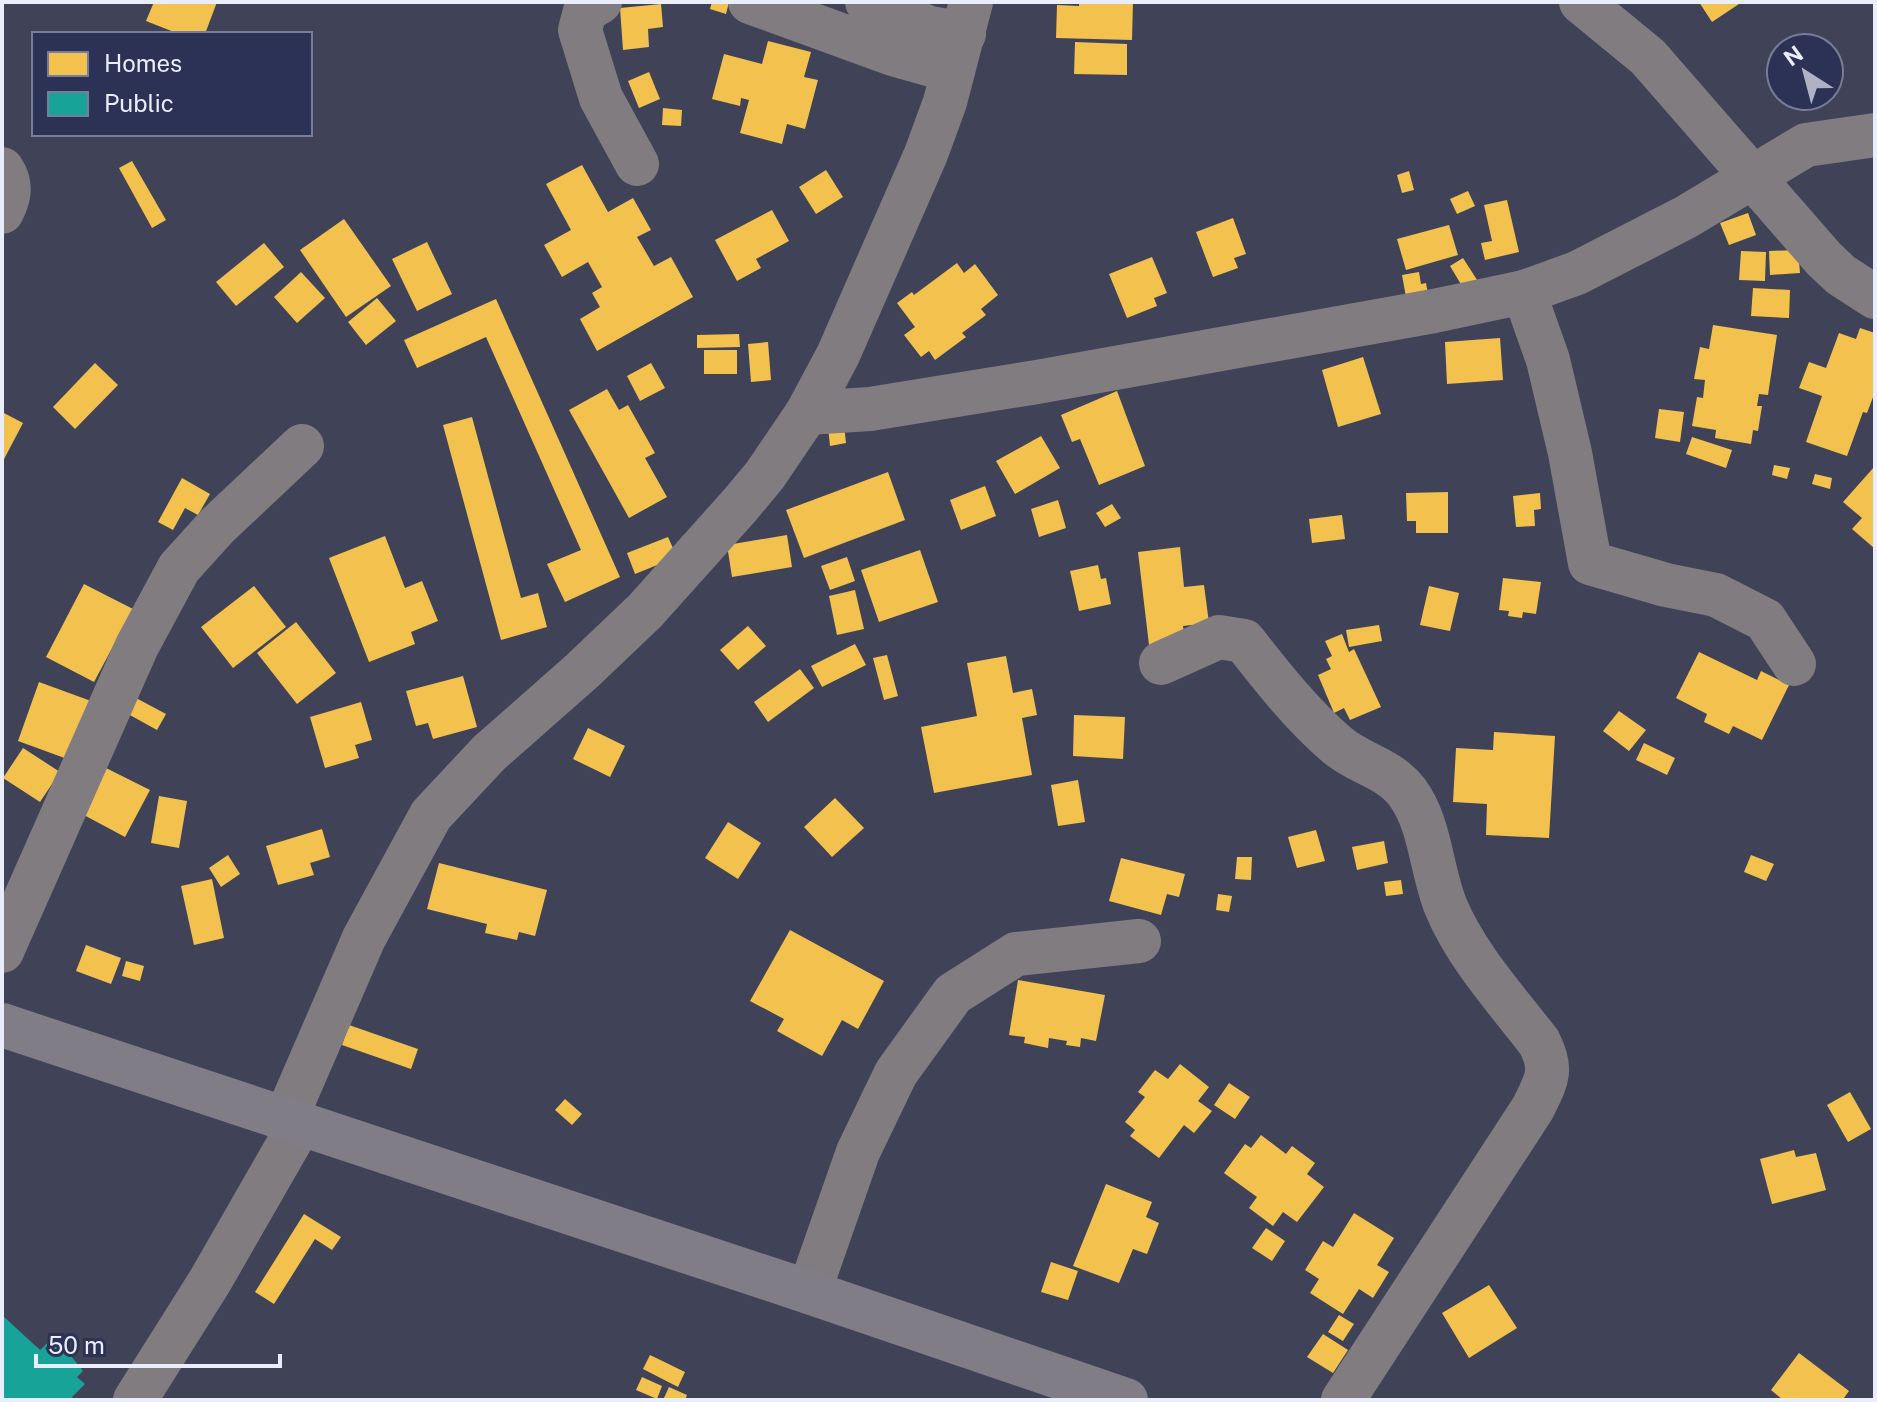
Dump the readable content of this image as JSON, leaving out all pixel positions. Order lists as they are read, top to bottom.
{
  "legend": ["Homes", "Public"],
  "scale_bar": "50 m",
  "north": "top left"
}
